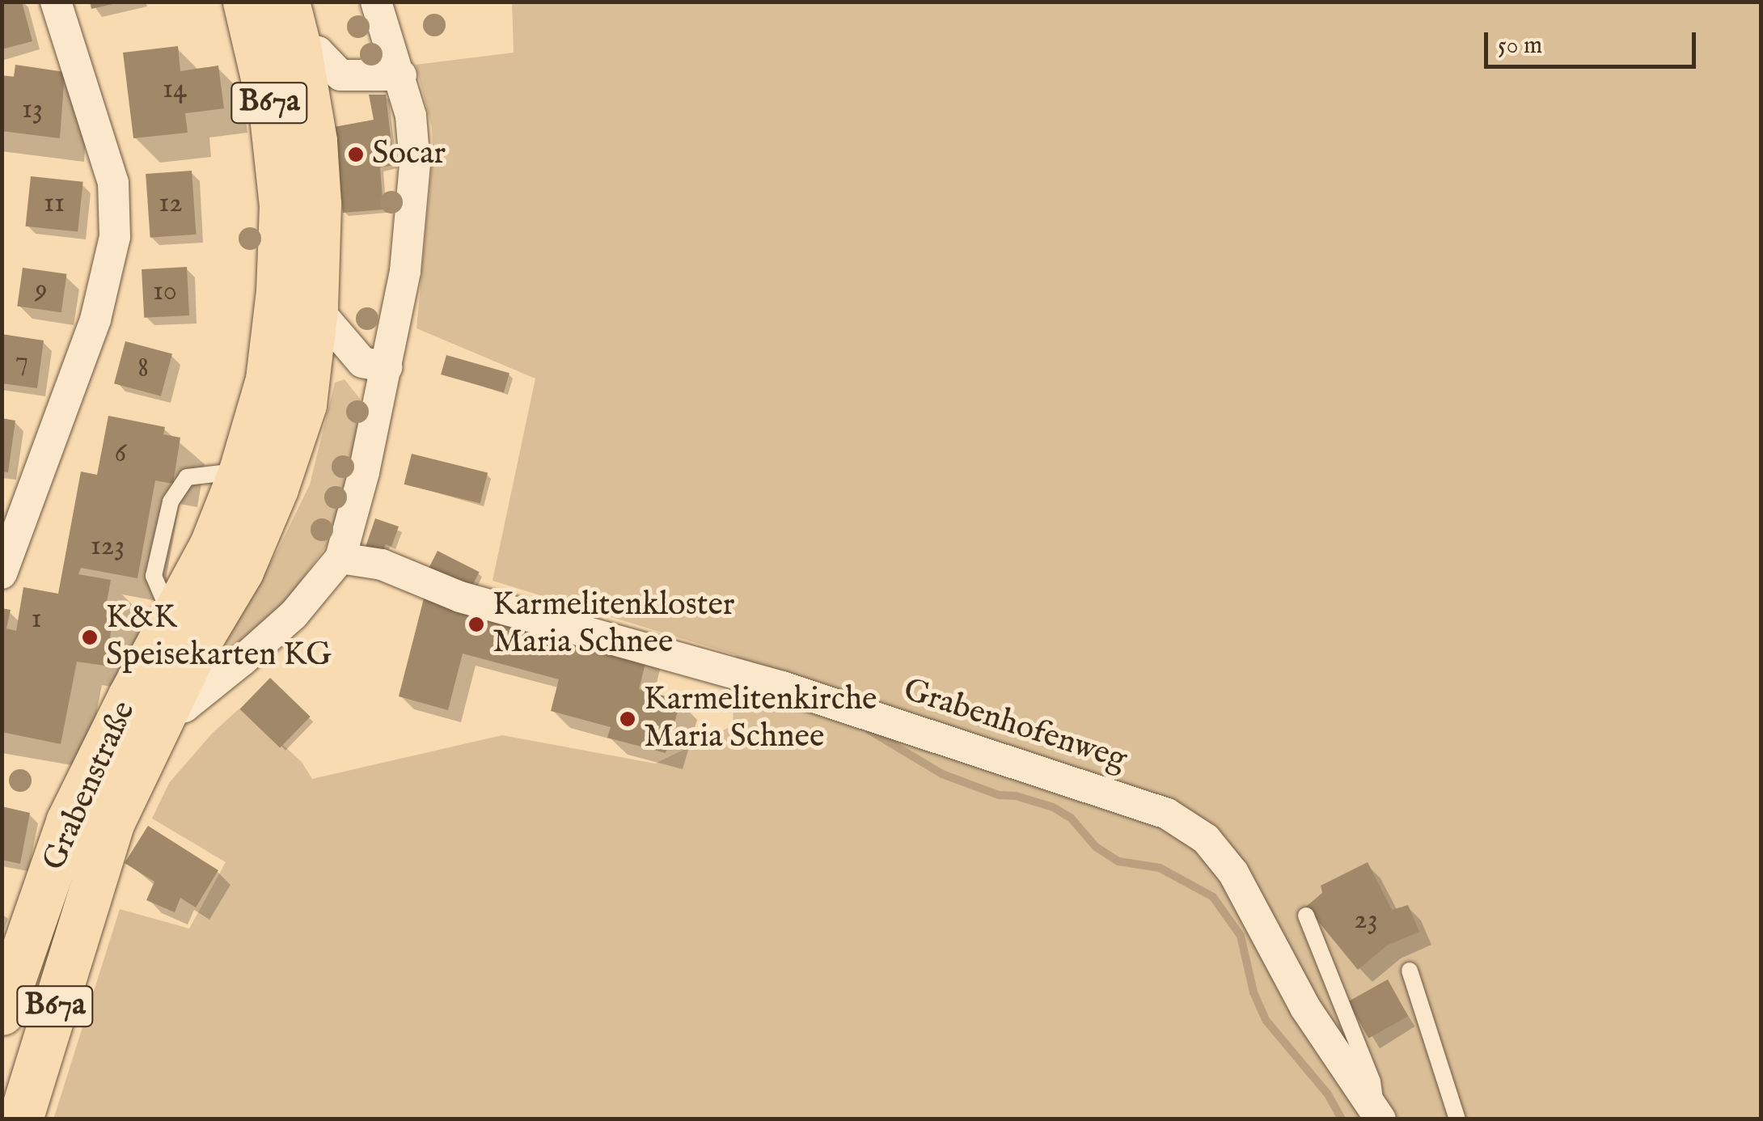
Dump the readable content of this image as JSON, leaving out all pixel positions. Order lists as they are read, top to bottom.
{
  "streets": {
    "main road": ["B67a", "Grabenstraße"],
    "street": ["Grabenhofenweg"]
  },
  "crossings": [
    ["Grabenhofenweg", "Grabenstraße"]
  ],
  "places": [
    "Socar",
    "Karmelitenkloster Maria Schnee",
    "K&K Speisekarten KG",
    "Karmelitenkirche Maria Schnee"
  ],
  "house_numbers": [
    "14",
    "13",
    "11",
    "12",
    "9",
    "10",
    "7",
    "8",
    "6",
    "123",
    "1",
    "23"
  ],
  "scale_bar": "50 m"
}
